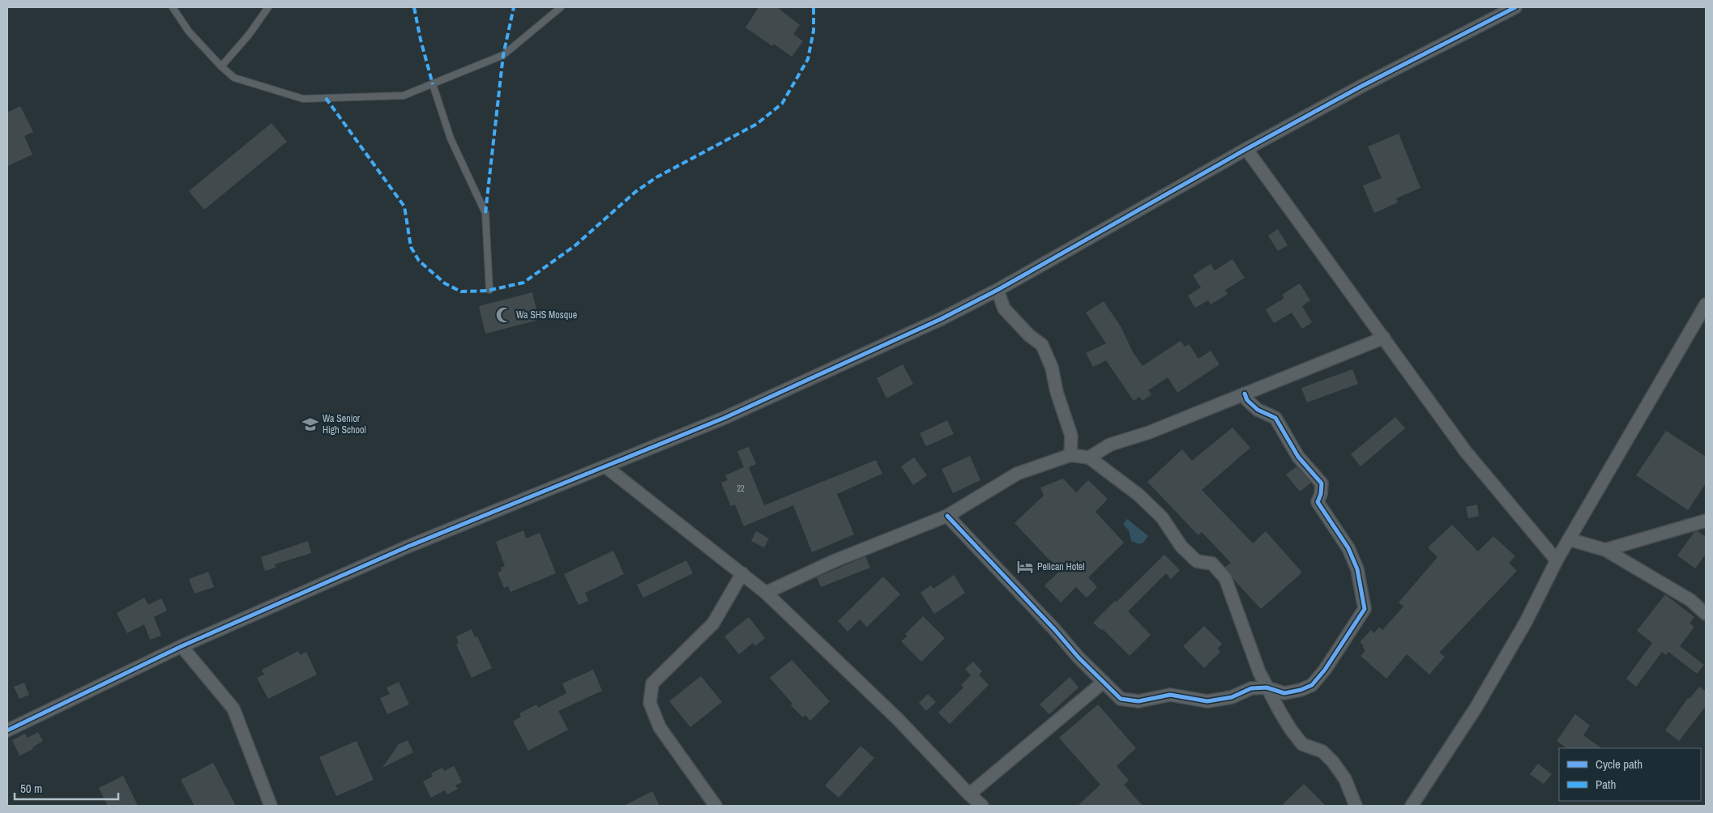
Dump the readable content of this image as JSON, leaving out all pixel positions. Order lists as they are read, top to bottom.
{
  "places": {
    "mosque": ["Wa SHS Mosque"],
    "school or university": ["Wa Senior High School"],
    "hotel": ["Pelican Hotel"]
  },
  "house_numbers": ["22"],
  "legend": ["Cycle path", "Path"],
  "scale_bar": "50 m"
}
